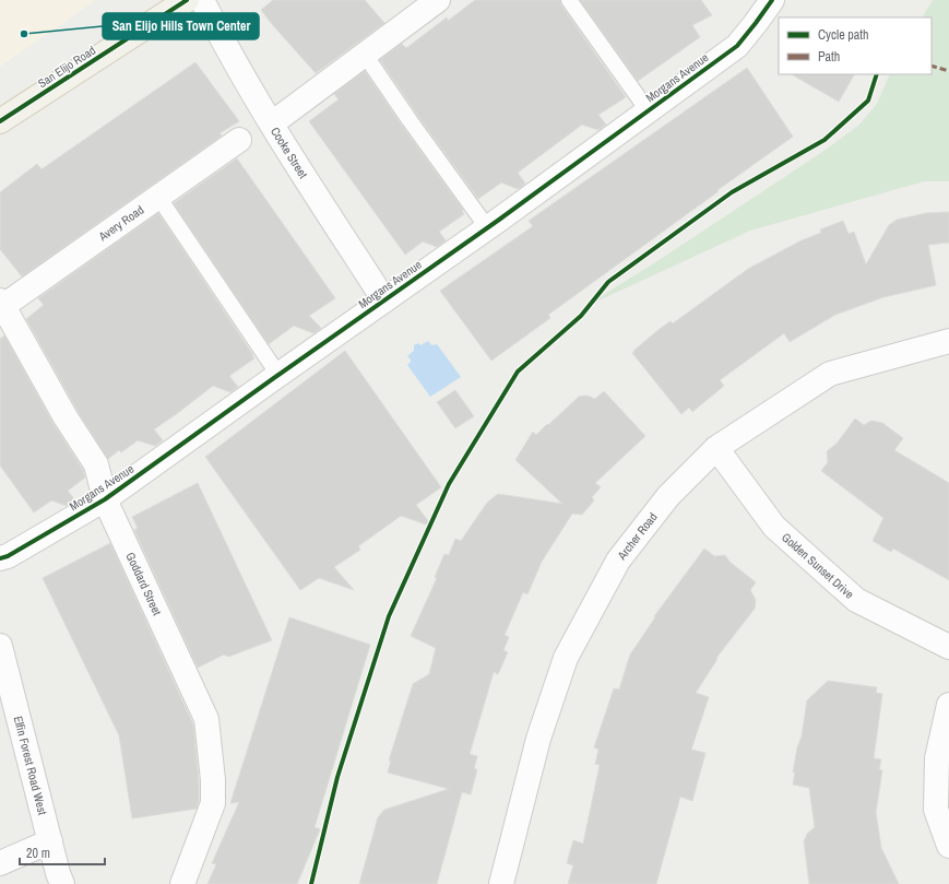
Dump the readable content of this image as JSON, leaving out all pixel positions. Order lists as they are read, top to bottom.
{
  "streets": {
    "main road": ["San Elijo Road"],
    "street": [
      "Morgans Avenue",
      "Cooke Street",
      "Avery Road",
      "Archer Road",
      "Golden Sunset Drive",
      "Goddard Street",
      "Elfin Forest Road West"
    ]
  },
  "crossings": [
    ["Morgans Avenue", "Cooke Street"],
    ["Morgans Avenue", "Goddard Street"],
    ["Avery Road", "Goddard Street"],
    ["Archer Road", "Golden Sunset Drive"]
  ],
  "places": ["San Elijo Hills Town Center"],
  "legend": ["Cycle path", "Path"],
  "scale_bar": "20 m"
}
